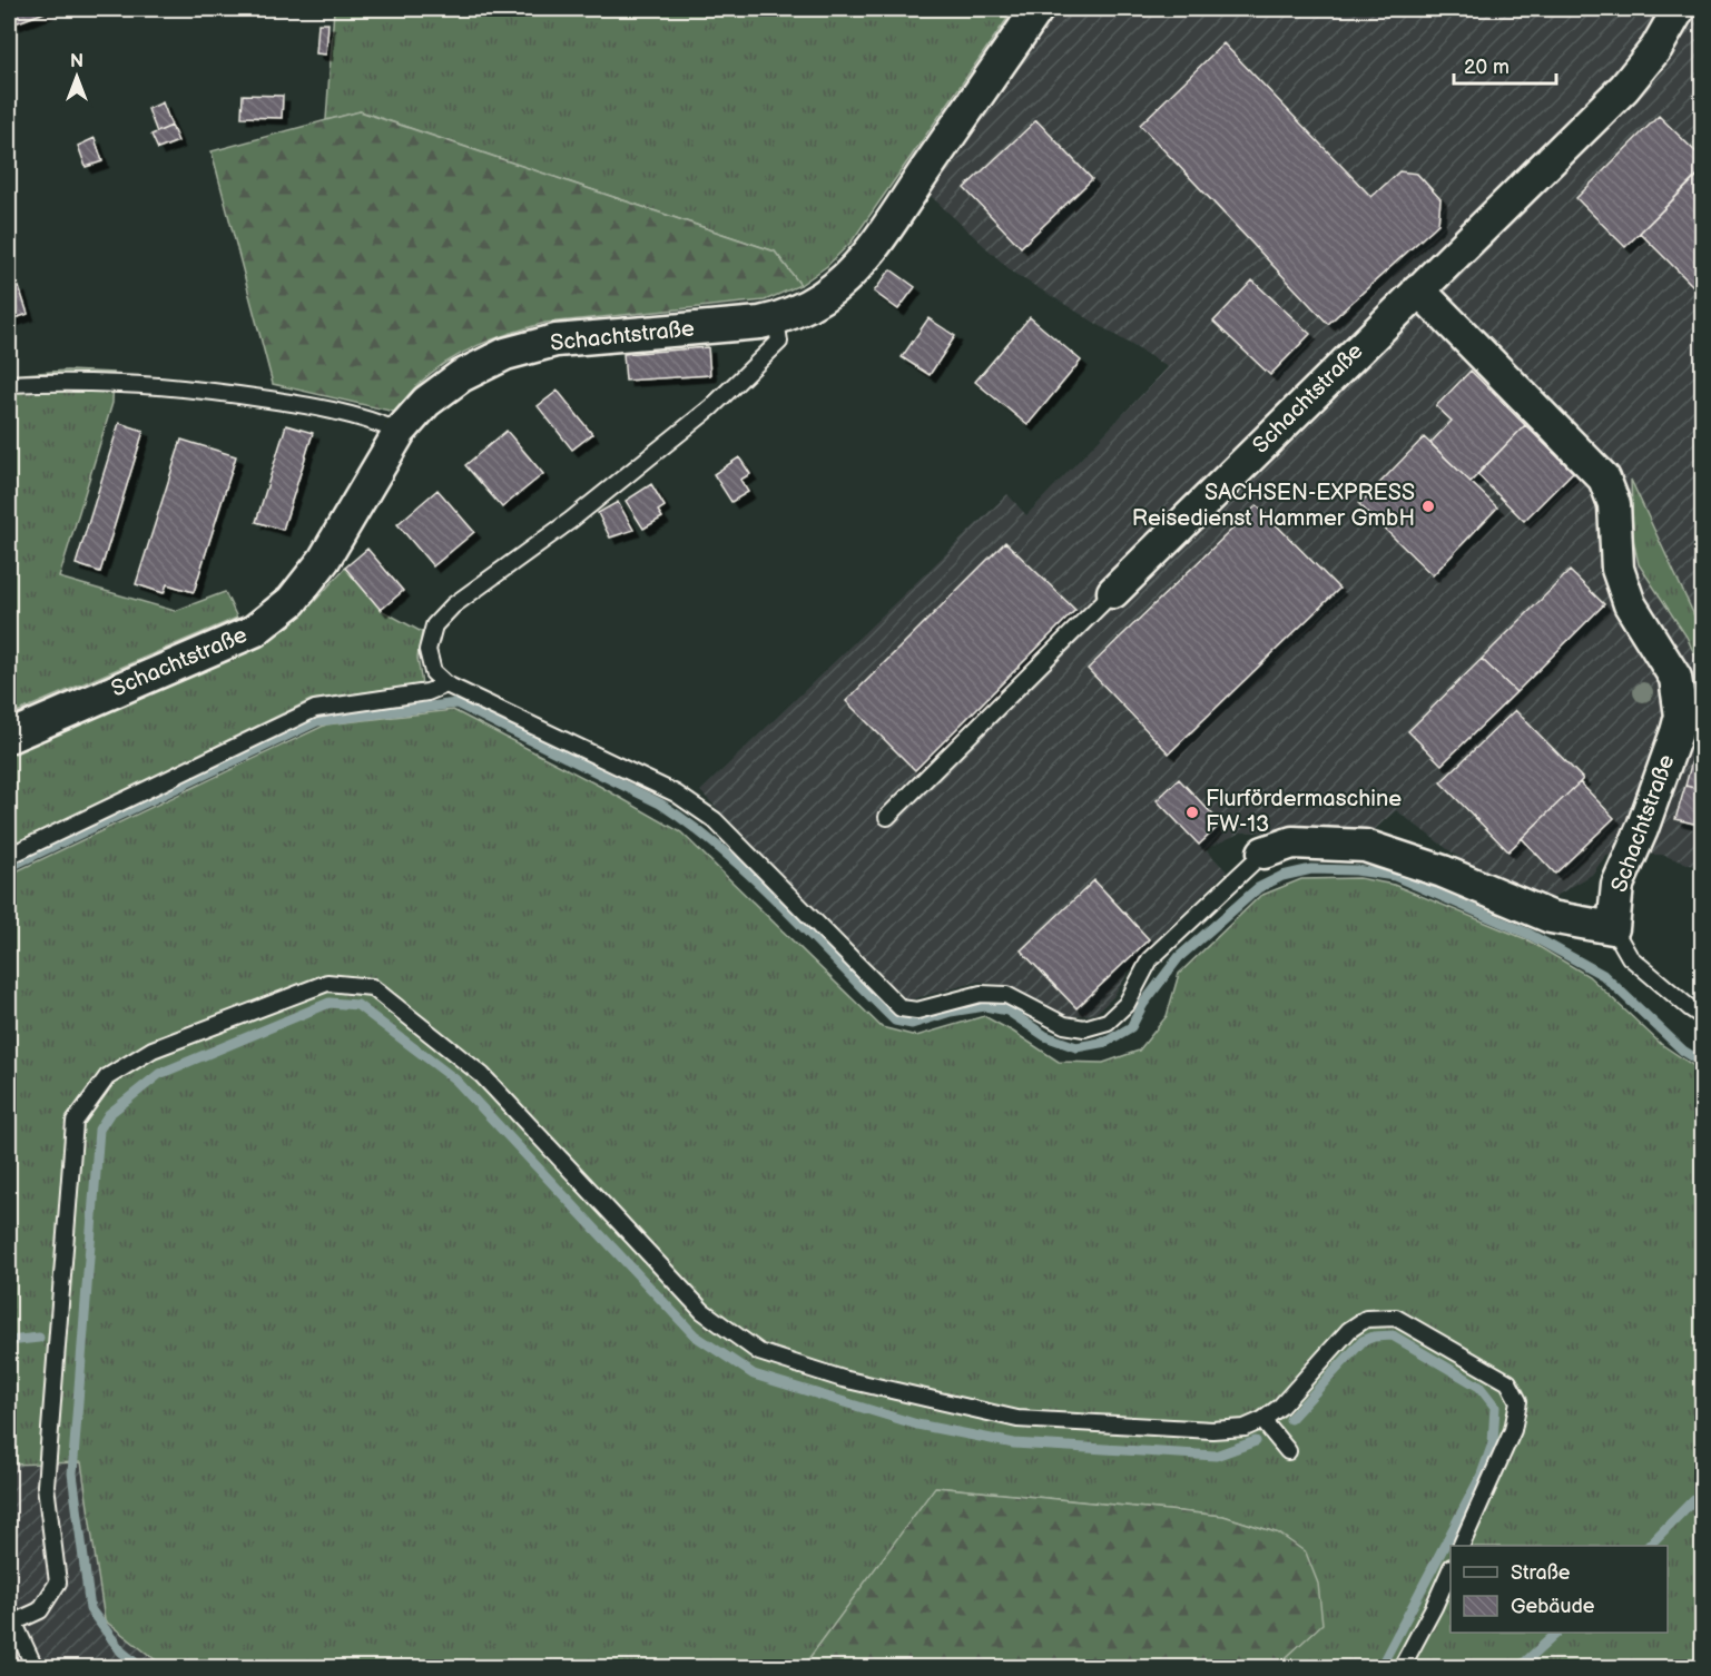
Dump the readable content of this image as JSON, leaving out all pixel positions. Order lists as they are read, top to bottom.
{
  "streets": {
    "street": ["Schachtstraße"]
  },
  "places": ["SACHSEN-EXPRESS Reisedienst Hammer GmbH", "Flurfördermaschine FW-13"],
  "legend": ["Straße", "Gebäude"],
  "scale_bar": "20 m",
  "north": "top"
}
